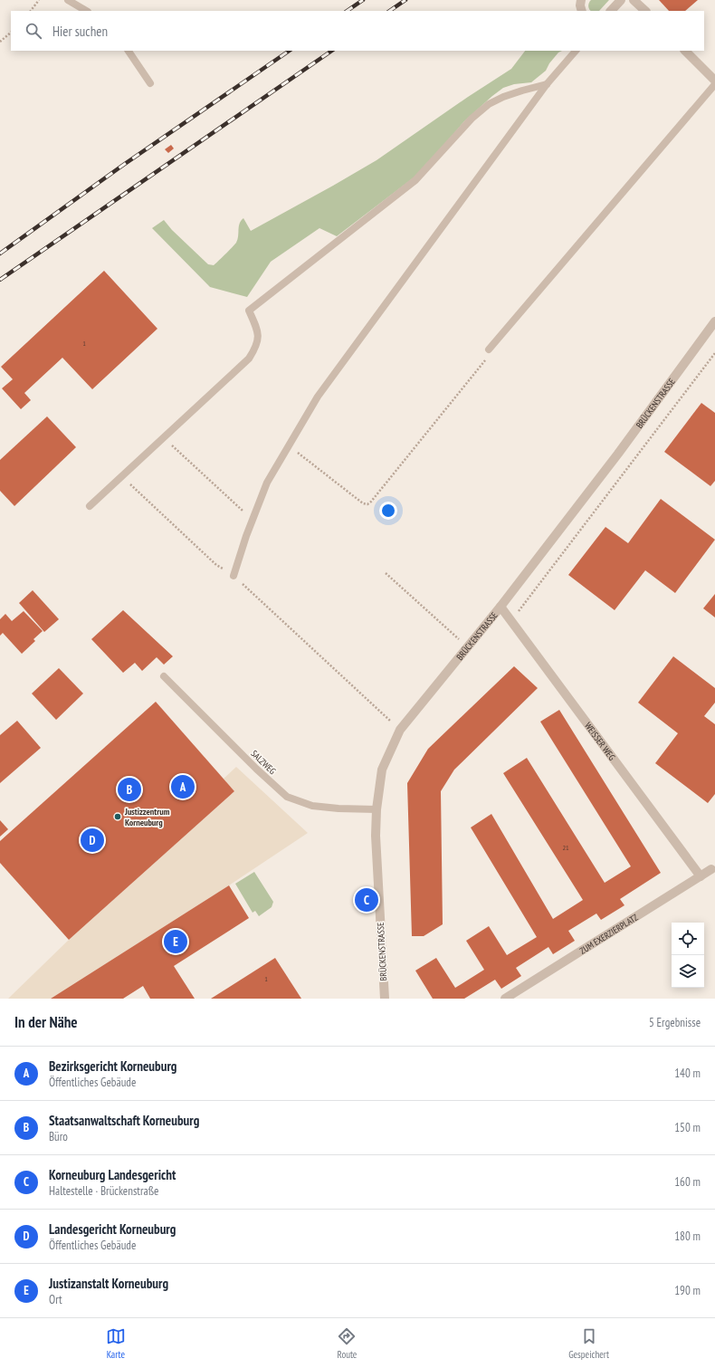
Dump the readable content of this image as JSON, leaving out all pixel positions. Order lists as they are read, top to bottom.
{
  "streets": {
    "street": ["BRÜCKENSTRASSE", "WEISSER WEG", "ZUM EXERZIERPLATZ"],
    "lane": ["SALZWEG"]
  },
  "crossings": [
    ["BRÜCKENSTRASSE", "WEISSER WEG"],
    ["BRÜCKENSTRASSE", "SALZWEG"],
    ["WEISSER WEG", "ZUM EXERZIERPLATZ"]
  ],
  "places": ["Justizzentrum Korneuburg"],
  "house_numbers": ["1", "21", "1"],
  "page": {
    "search": "Hier suchen",
    "pins": [
      "A",
      "B",
      "D",
      "C",
      "E"
    ],
    "heading": ["In der Nähe", "5 Ergebnisse"],
    "list": [
      {
        "mark": "A",
        "name": "Bezirksgericht Korneuburg",
        "note": "Öffentliches Gebäude",
        "value": "140 m"
      },
      {
        "mark": "B",
        "name": "Staatsanwaltschaft Korneuburg",
        "note": "Büro",
        "value": "150 m"
      },
      {
        "mark": "C",
        "name": "Korneuburg Landesgericht",
        "note": "Haltestelle · Brückenstraße",
        "value": "160 m"
      },
      {
        "mark": "D",
        "name": "Landesgericht Korneuburg",
        "note": "Öffentliches Gebäude",
        "value": "180 m"
      },
      {
        "mark": "E",
        "name": "Justizanstalt Korneuburg",
        "note": "Ort",
        "value": "190 m"
      }
    ],
    "nav": ["Karte", "Route", "Gespeichert"]
  }
}
